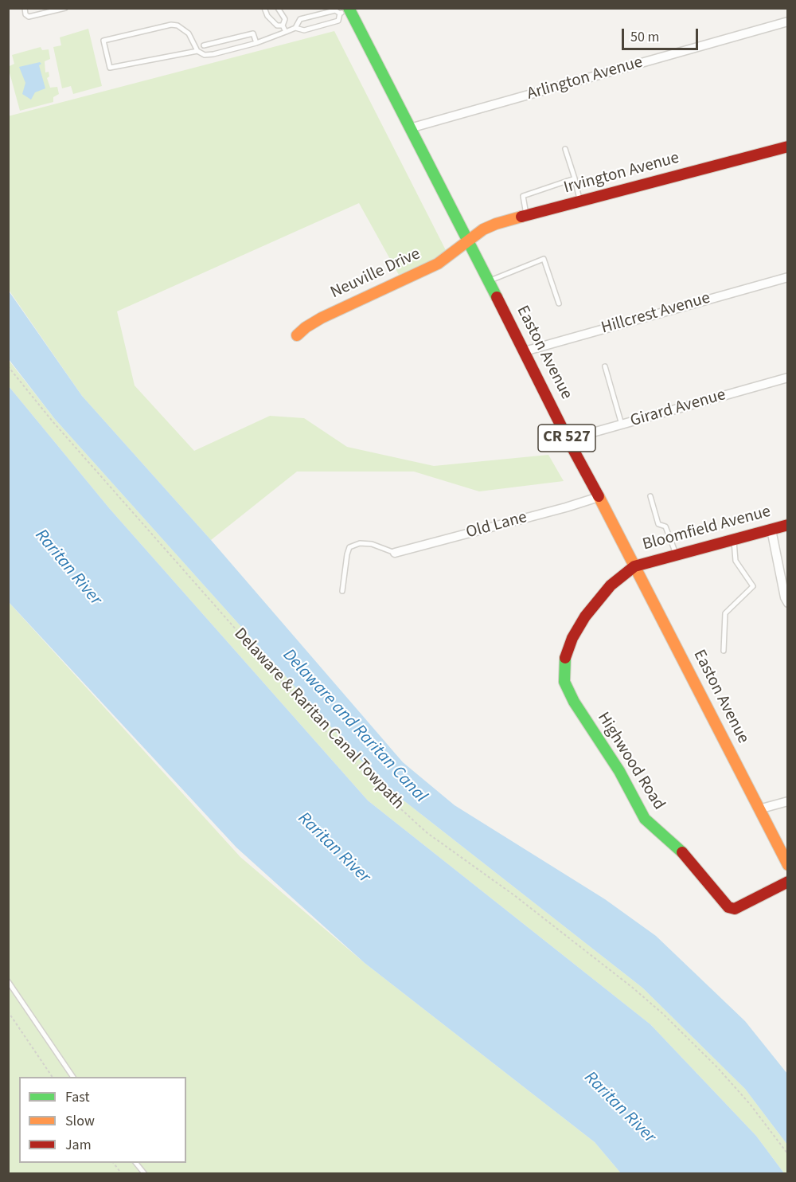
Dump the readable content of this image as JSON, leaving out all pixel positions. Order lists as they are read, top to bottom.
{
  "streets": {
    "street": [
      "Arlington Avenue",
      "Irvington Avenue",
      "Neuville Drive",
      "Hillcrest Avenue",
      "Easton Avenue",
      "Girard Avenue",
      "CR 527",
      "Old Lane",
      "Bloomfield Avenue",
      "Highwood Road"
    ],
    "path": ["Delaware & Raritan Canal Towpath"]
  },
  "crossings": [
    ["Arlington Avenue", "Easton Avenue"],
    ["Irvington Avenue", "Neuville Drive"],
    ["Irvington Avenue", "Easton Avenue"],
    ["Neuville Drive", "Easton Avenue"],
    ["Hillcrest Avenue", "Easton Avenue"],
    ["Easton Avenue", "Girard Avenue"],
    ["Easton Avenue", "Old Lane"],
    ["Easton Avenue", "Bloomfield Avenue"],
    ["Easton Avenue", "Highwood Road"],
    ["Bloomfield Avenue", "Highwood Road"]
  ],
  "water": ["Raritan River", "Delaware and Raritan Canal"],
  "legend": ["Fast", "Slow", "Jam"],
  "scale_bar": "50 m"
}
